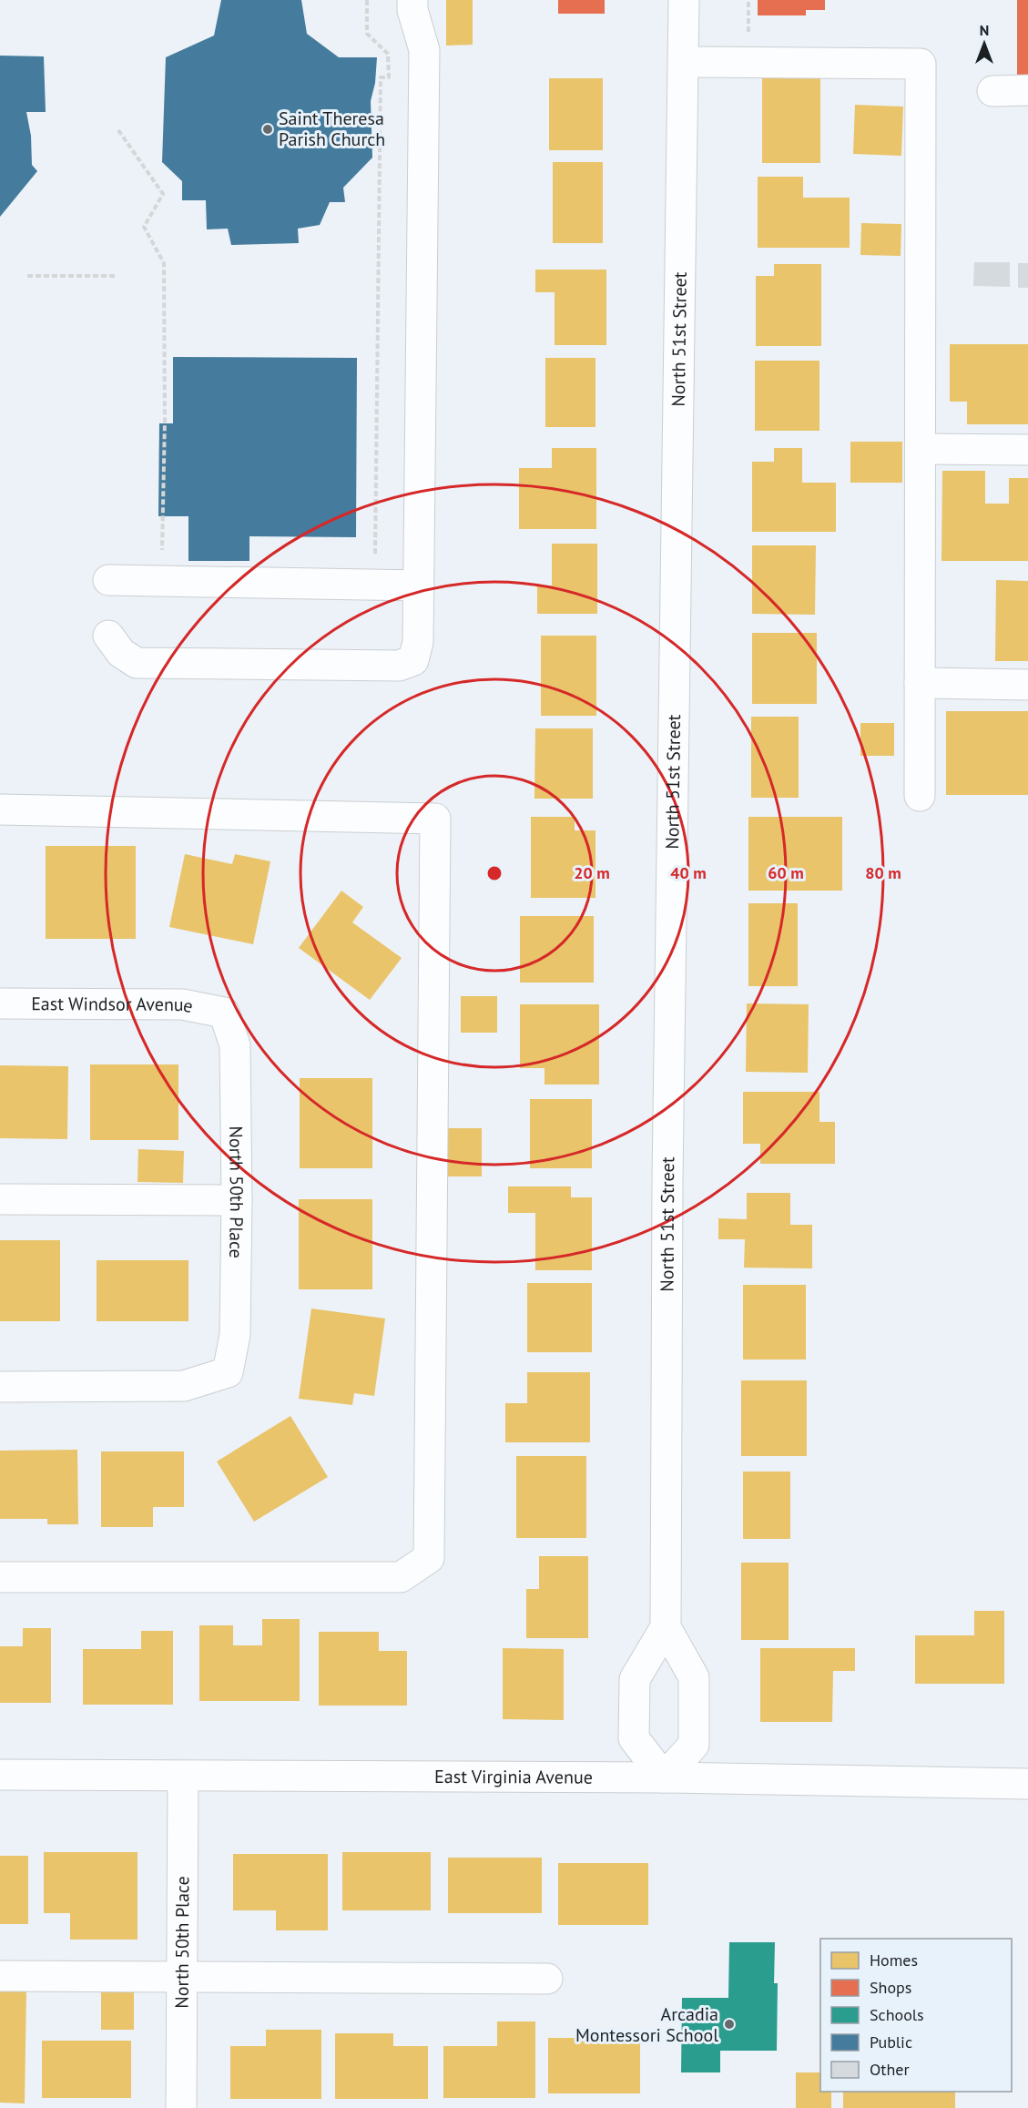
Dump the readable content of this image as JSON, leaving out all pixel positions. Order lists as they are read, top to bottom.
{
  "streets": {
    "street": [
      "North 51st Street",
      "East Windsor Avenue",
      "North 50th Place",
      "East Virginia Avenue"
    ]
  },
  "crossings": [
    ["North 51st Street", "East Virginia Avenue"],
    ["East Windsor Avenue", "North 50th Place"],
    ["North 50th Place", "East Virginia Avenue"]
  ],
  "places": ["Saint Theresa Parish Church", "Arcadia Montessori School"],
  "legend": [
    "Homes",
    "Shops",
    "Schools",
    "Public",
    "Other"
  ],
  "north": "top",
  "rings": [
    "20 m",
    "40 m",
    "60 m",
    "80 m"
  ]
}
